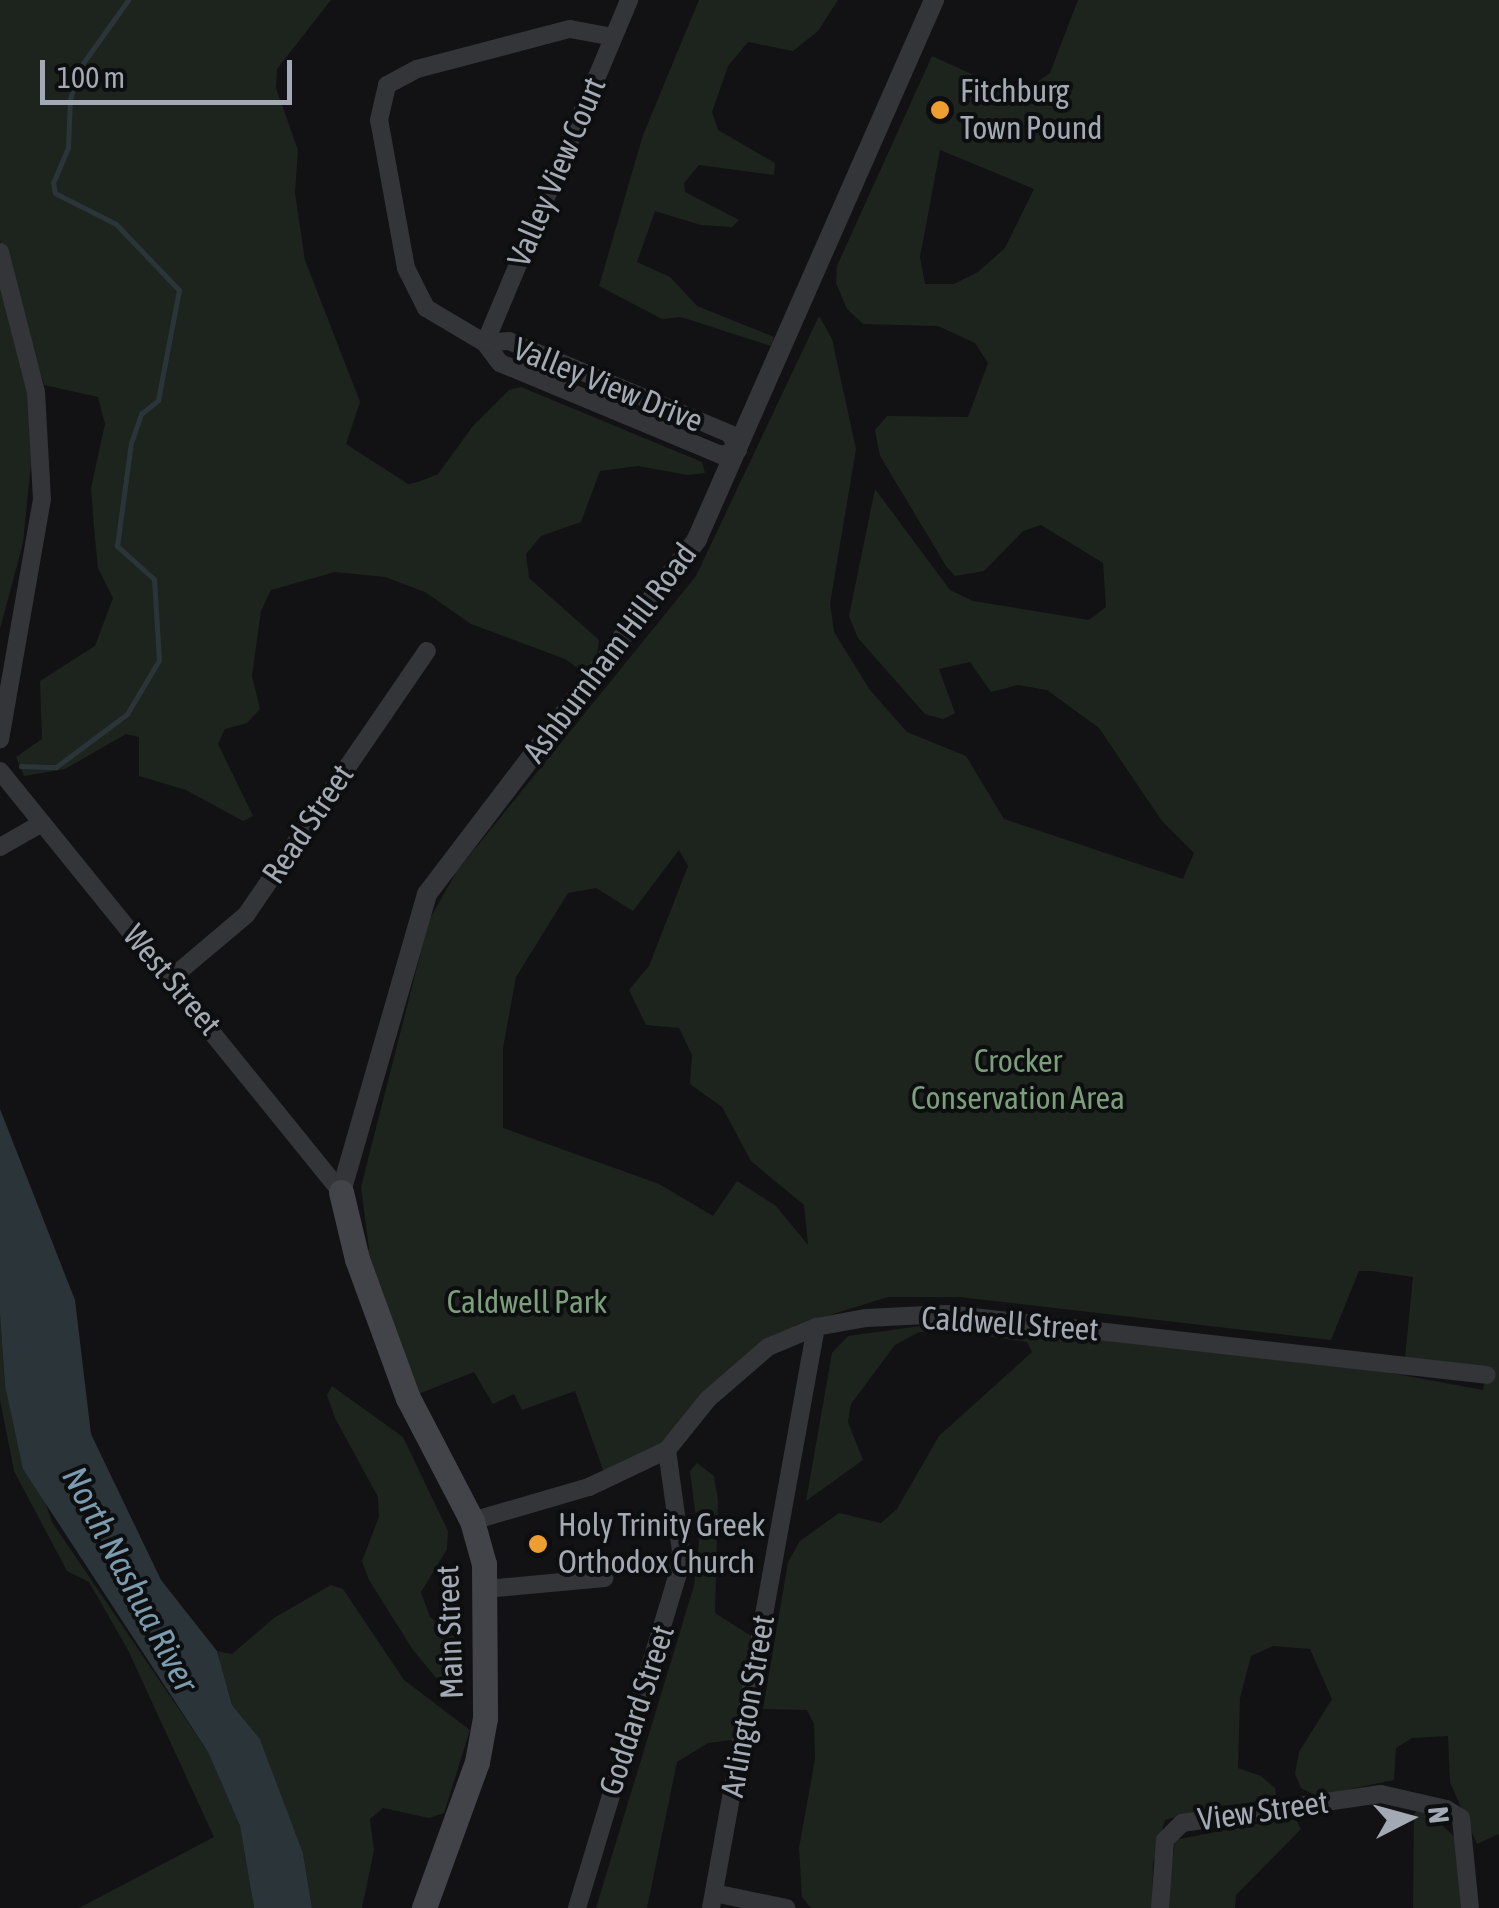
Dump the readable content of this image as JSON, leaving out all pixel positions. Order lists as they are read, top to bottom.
{
  "streets": {
    "main road": ["Main Street"],
    "street": [
      "Valley View Court",
      "Valley View Drive",
      "Ashburnham Hill Road",
      "Read Street",
      "West Street",
      "Caldwell Street",
      "Arlington Street",
      "Goddard Street",
      "View Street"
    ]
  },
  "crossings": [
    ["Valley View Court", "Valley View Drive"],
    ["Valley View Drive", "Ashburnham Hill Road"],
    ["Ashburnham Hill Road", "West Street"],
    ["Ashburnham Hill Road", "Main Street"],
    ["Read Street", "West Street"],
    ["West Street", "Main Street"],
    ["Caldwell Street", "Main Street"],
    ["Caldwell Street", "Arlington Street"],
    ["Caldwell Street", "Goddard Street"]
  ],
  "water": ["North Nashua River"],
  "parks": ["Crocker Conservation Area", "Caldwell Park"],
  "places": ["Fitchburg Town Pound", "Holy Trinity Greek Orthodox Church"],
  "scale_bar": "100 m",
  "north": "right"
}
